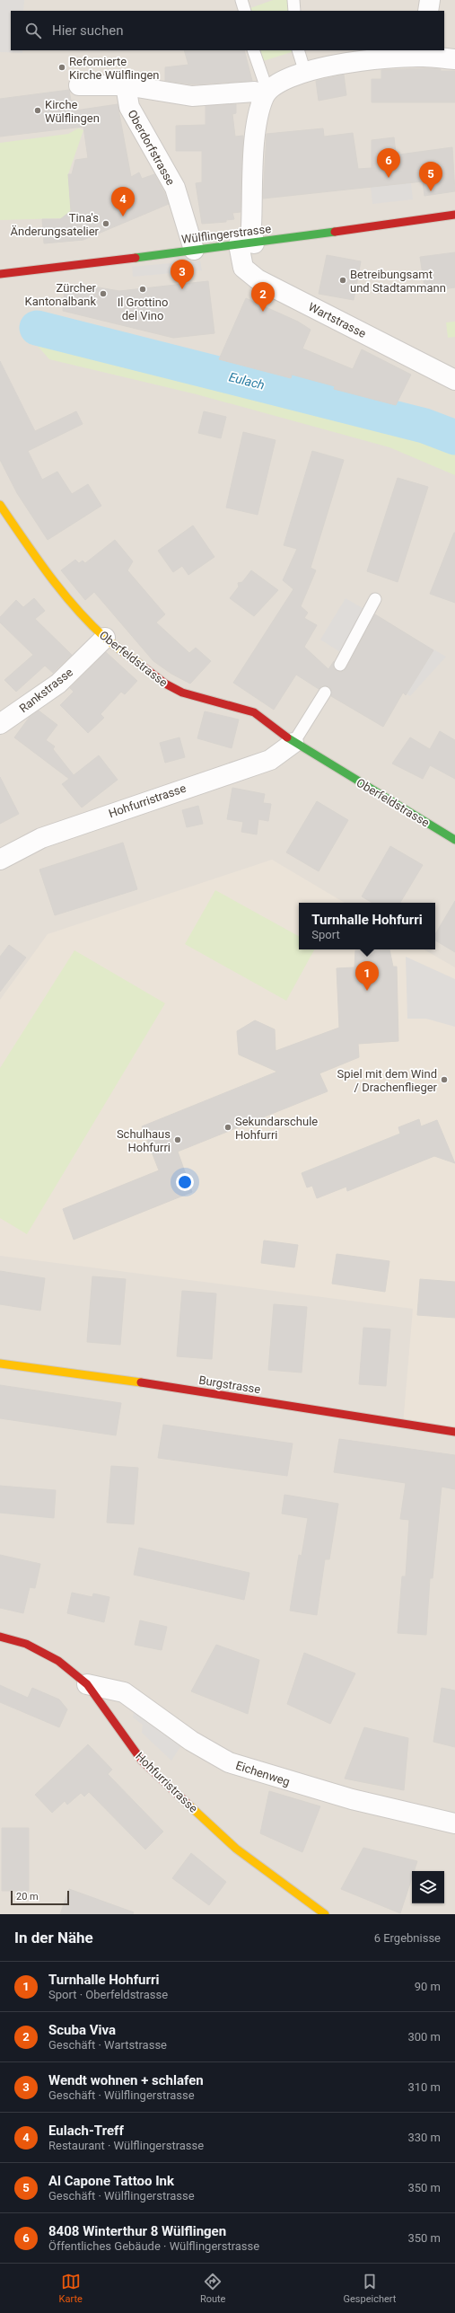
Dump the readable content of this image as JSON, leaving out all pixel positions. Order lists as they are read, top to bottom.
{
  "streets": {
    "street": [
      "Oberdorfstrasse",
      "Wülflingerstrasse",
      "Wartstrasse",
      "Oberfeldstrasse",
      "Rankstrasse",
      "Hohfurristrasse",
      "Burgstrasse",
      "Eichenweg"
    ]
  },
  "crossings": [
    ["Oberdorfstrasse", "Wülflingerstrasse"],
    ["Wülflingerstrasse", "Wartstrasse"],
    ["Oberfeldstrasse", "Rankstrasse"],
    ["Oberfeldstrasse", "Hohfurristrasse"],
    ["Hohfurristrasse", "Eichenweg"]
  ],
  "water": ["Eulach"],
  "places": [
    "Refomierte Kirche Wülflingen",
    "Kirche Wülflingen",
    "Tina's Änderungsatelier",
    "Betreibungsamt und Stadtammann",
    "Il Grottino del Vino",
    "Zürcher Kantonalbank",
    "Spiel mit dem Wind / Drachenflieger",
    "Sekundarschule Hohfurri",
    "Schulhaus Hohfurri"
  ],
  "scale_bar": "20 m",
  "page": {
    "search": "Hier suchen",
    "pins": [
      "6",
      "5",
      "4",
      "3",
      "2",
      "1"
    ],
    "popup": ["Turnhalle Hohfurri", "Sport"],
    "scale": "20 m",
    "heading": ["In der Nähe", "6 Ergebnisse"],
    "list": [
      {
        "mark": "1",
        "name": "Turnhalle Hohfurri",
        "note": "Sport · Oberfeldstrasse",
        "value": "90 m"
      },
      {
        "mark": "2",
        "name": "Scuba Viva",
        "note": "Geschäft · Wartstrasse",
        "value": "300 m"
      },
      {
        "mark": "3",
        "name": "Wendt wohnen + schlafen",
        "note": "Geschäft · Wülflingerstrasse",
        "value": "310 m"
      },
      {
        "mark": "4",
        "name": "Eulach-Treff",
        "note": "Restaurant · Wülflingerstrasse",
        "value": "330 m"
      },
      {
        "mark": "5",
        "name": "Al Capone Tattoo Ink",
        "note": "Geschäft · Wülflingerstrasse",
        "value": "350 m"
      },
      {
        "mark": "6",
        "name": "8408 Winterthur 8 Wülflingen",
        "note": "Öffentliches Gebäude · Wülflingerstrasse",
        "value": "350 m"
      }
    ],
    "nav": ["Karte", "Route", "Gespeichert"]
  }
}
